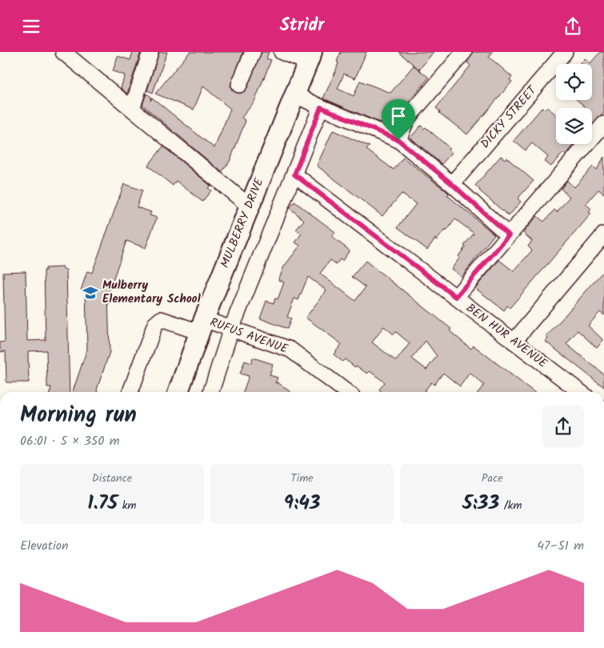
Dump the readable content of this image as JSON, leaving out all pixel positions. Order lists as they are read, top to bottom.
{
  "streets": {
    "main road": ["MULBERRY DRIVE"],
    "street": ["DICKY STREET", "RUFUS AVENUE", "BEN HUR AVENUE"]
  },
  "crossings": [
    ["MULBERRY DRIVE", "RUFUS AVENUE"]
  ],
  "places": {
    "school or university": ["Mulberry Elementary School"]
  },
  "page": {
    "header": "Stridr",
    "heading": ["Morning run", "06:01 · 5 × 350 m"],
    "stats": [
      ["Distance", "1.75 km"],
      ["Time", "9:43"],
      ["Pace", "5:33 /km"]
    ],
    "chart": ["Elevation", "47–51 m"]
  }
}
